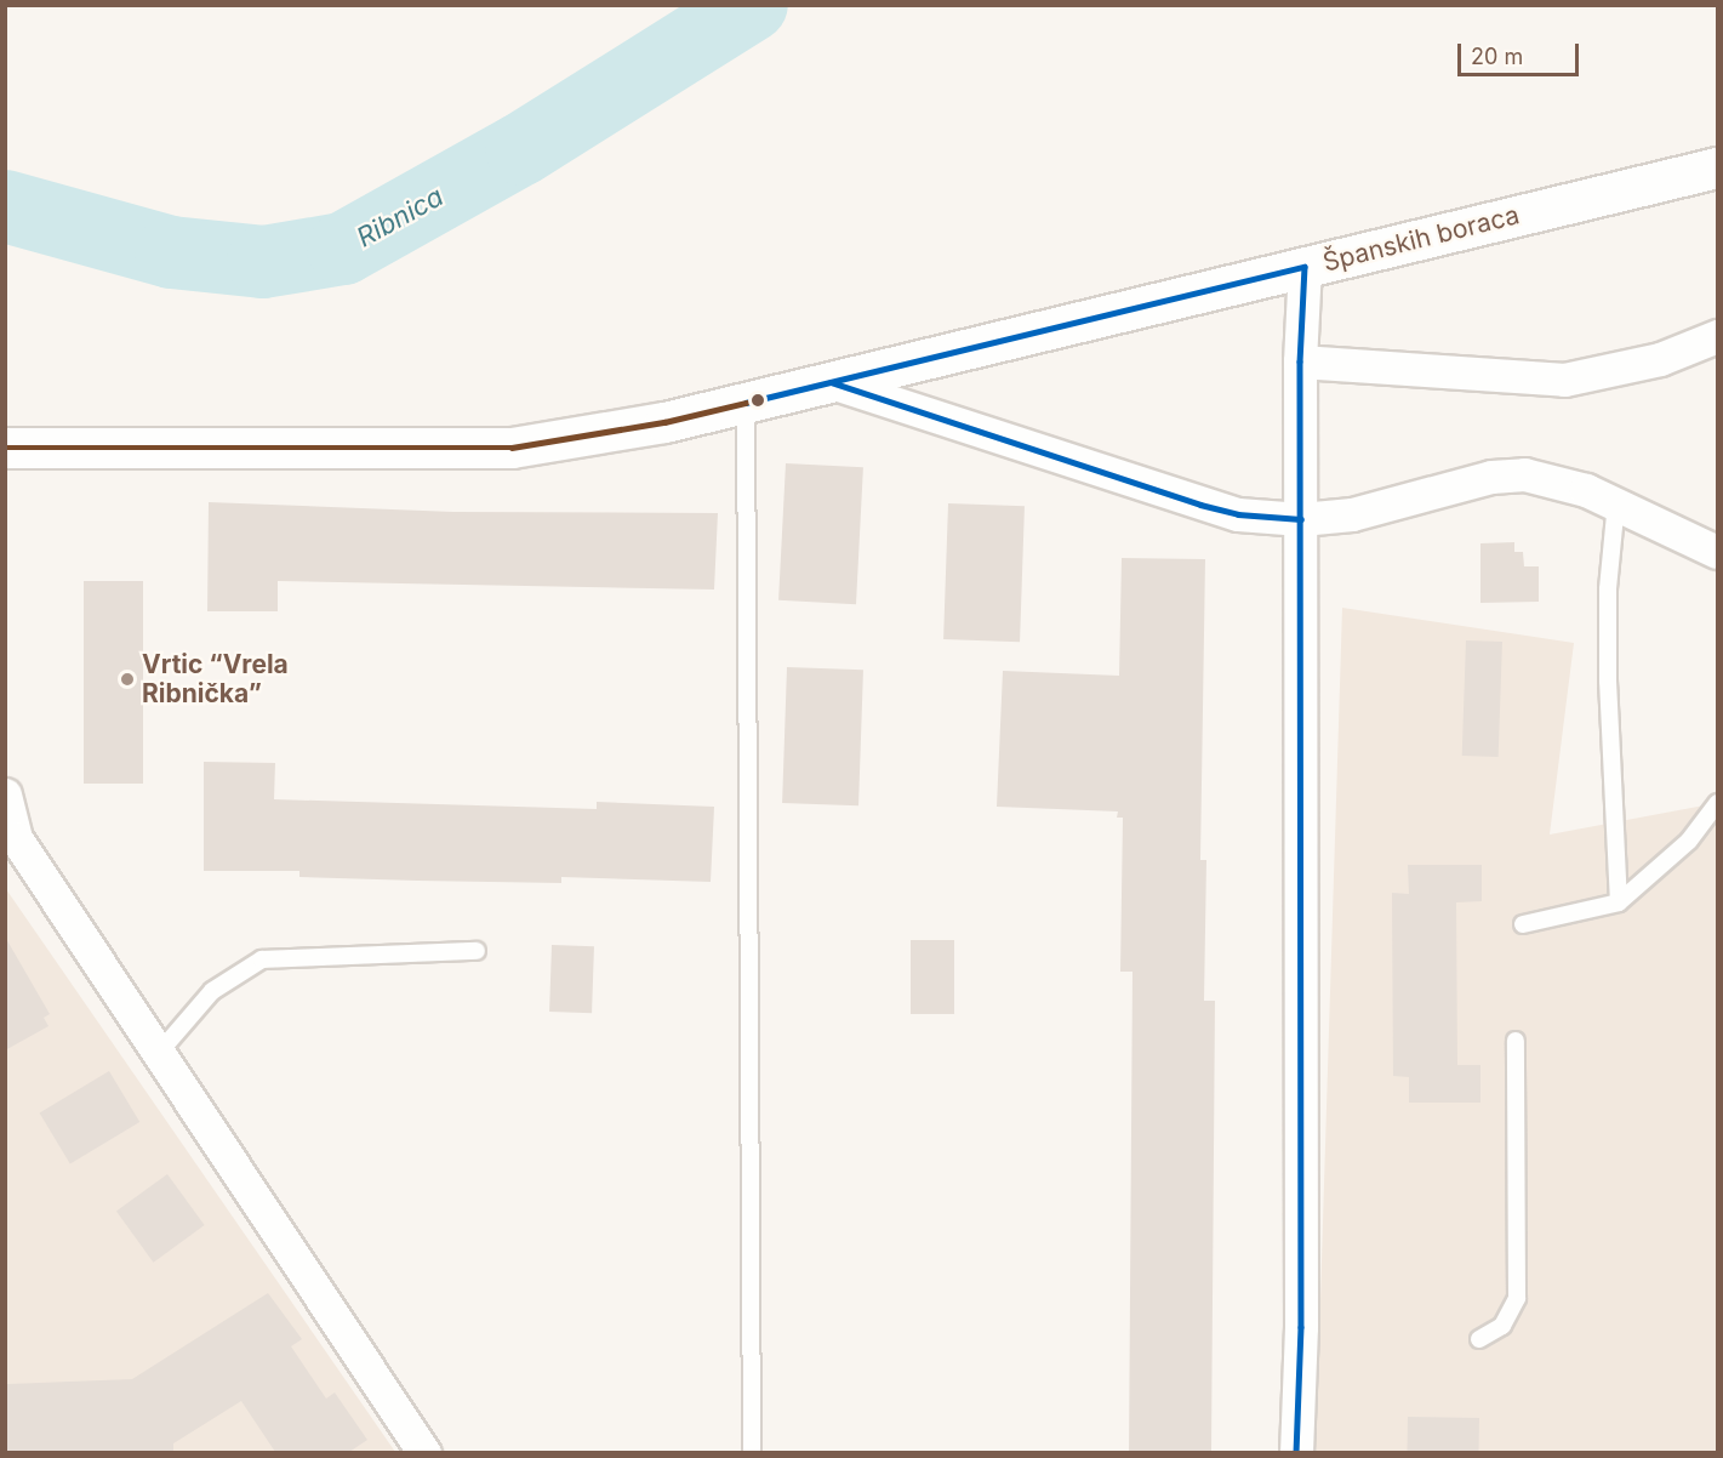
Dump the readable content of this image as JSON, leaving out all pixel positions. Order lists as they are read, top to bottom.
{
  "streets": {
    "main road": ["Španskih boraca"]
  },
  "water": ["Ribnica"],
  "places": ["Vrtic “Vrela Ribnička”"],
  "scale_bar": "20 m"
}
